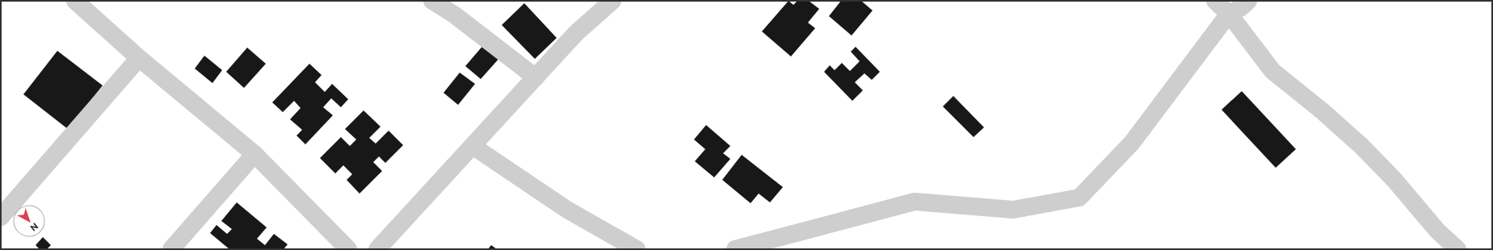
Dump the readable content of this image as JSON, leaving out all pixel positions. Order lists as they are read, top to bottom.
{
  "north": "bottom right"
}
